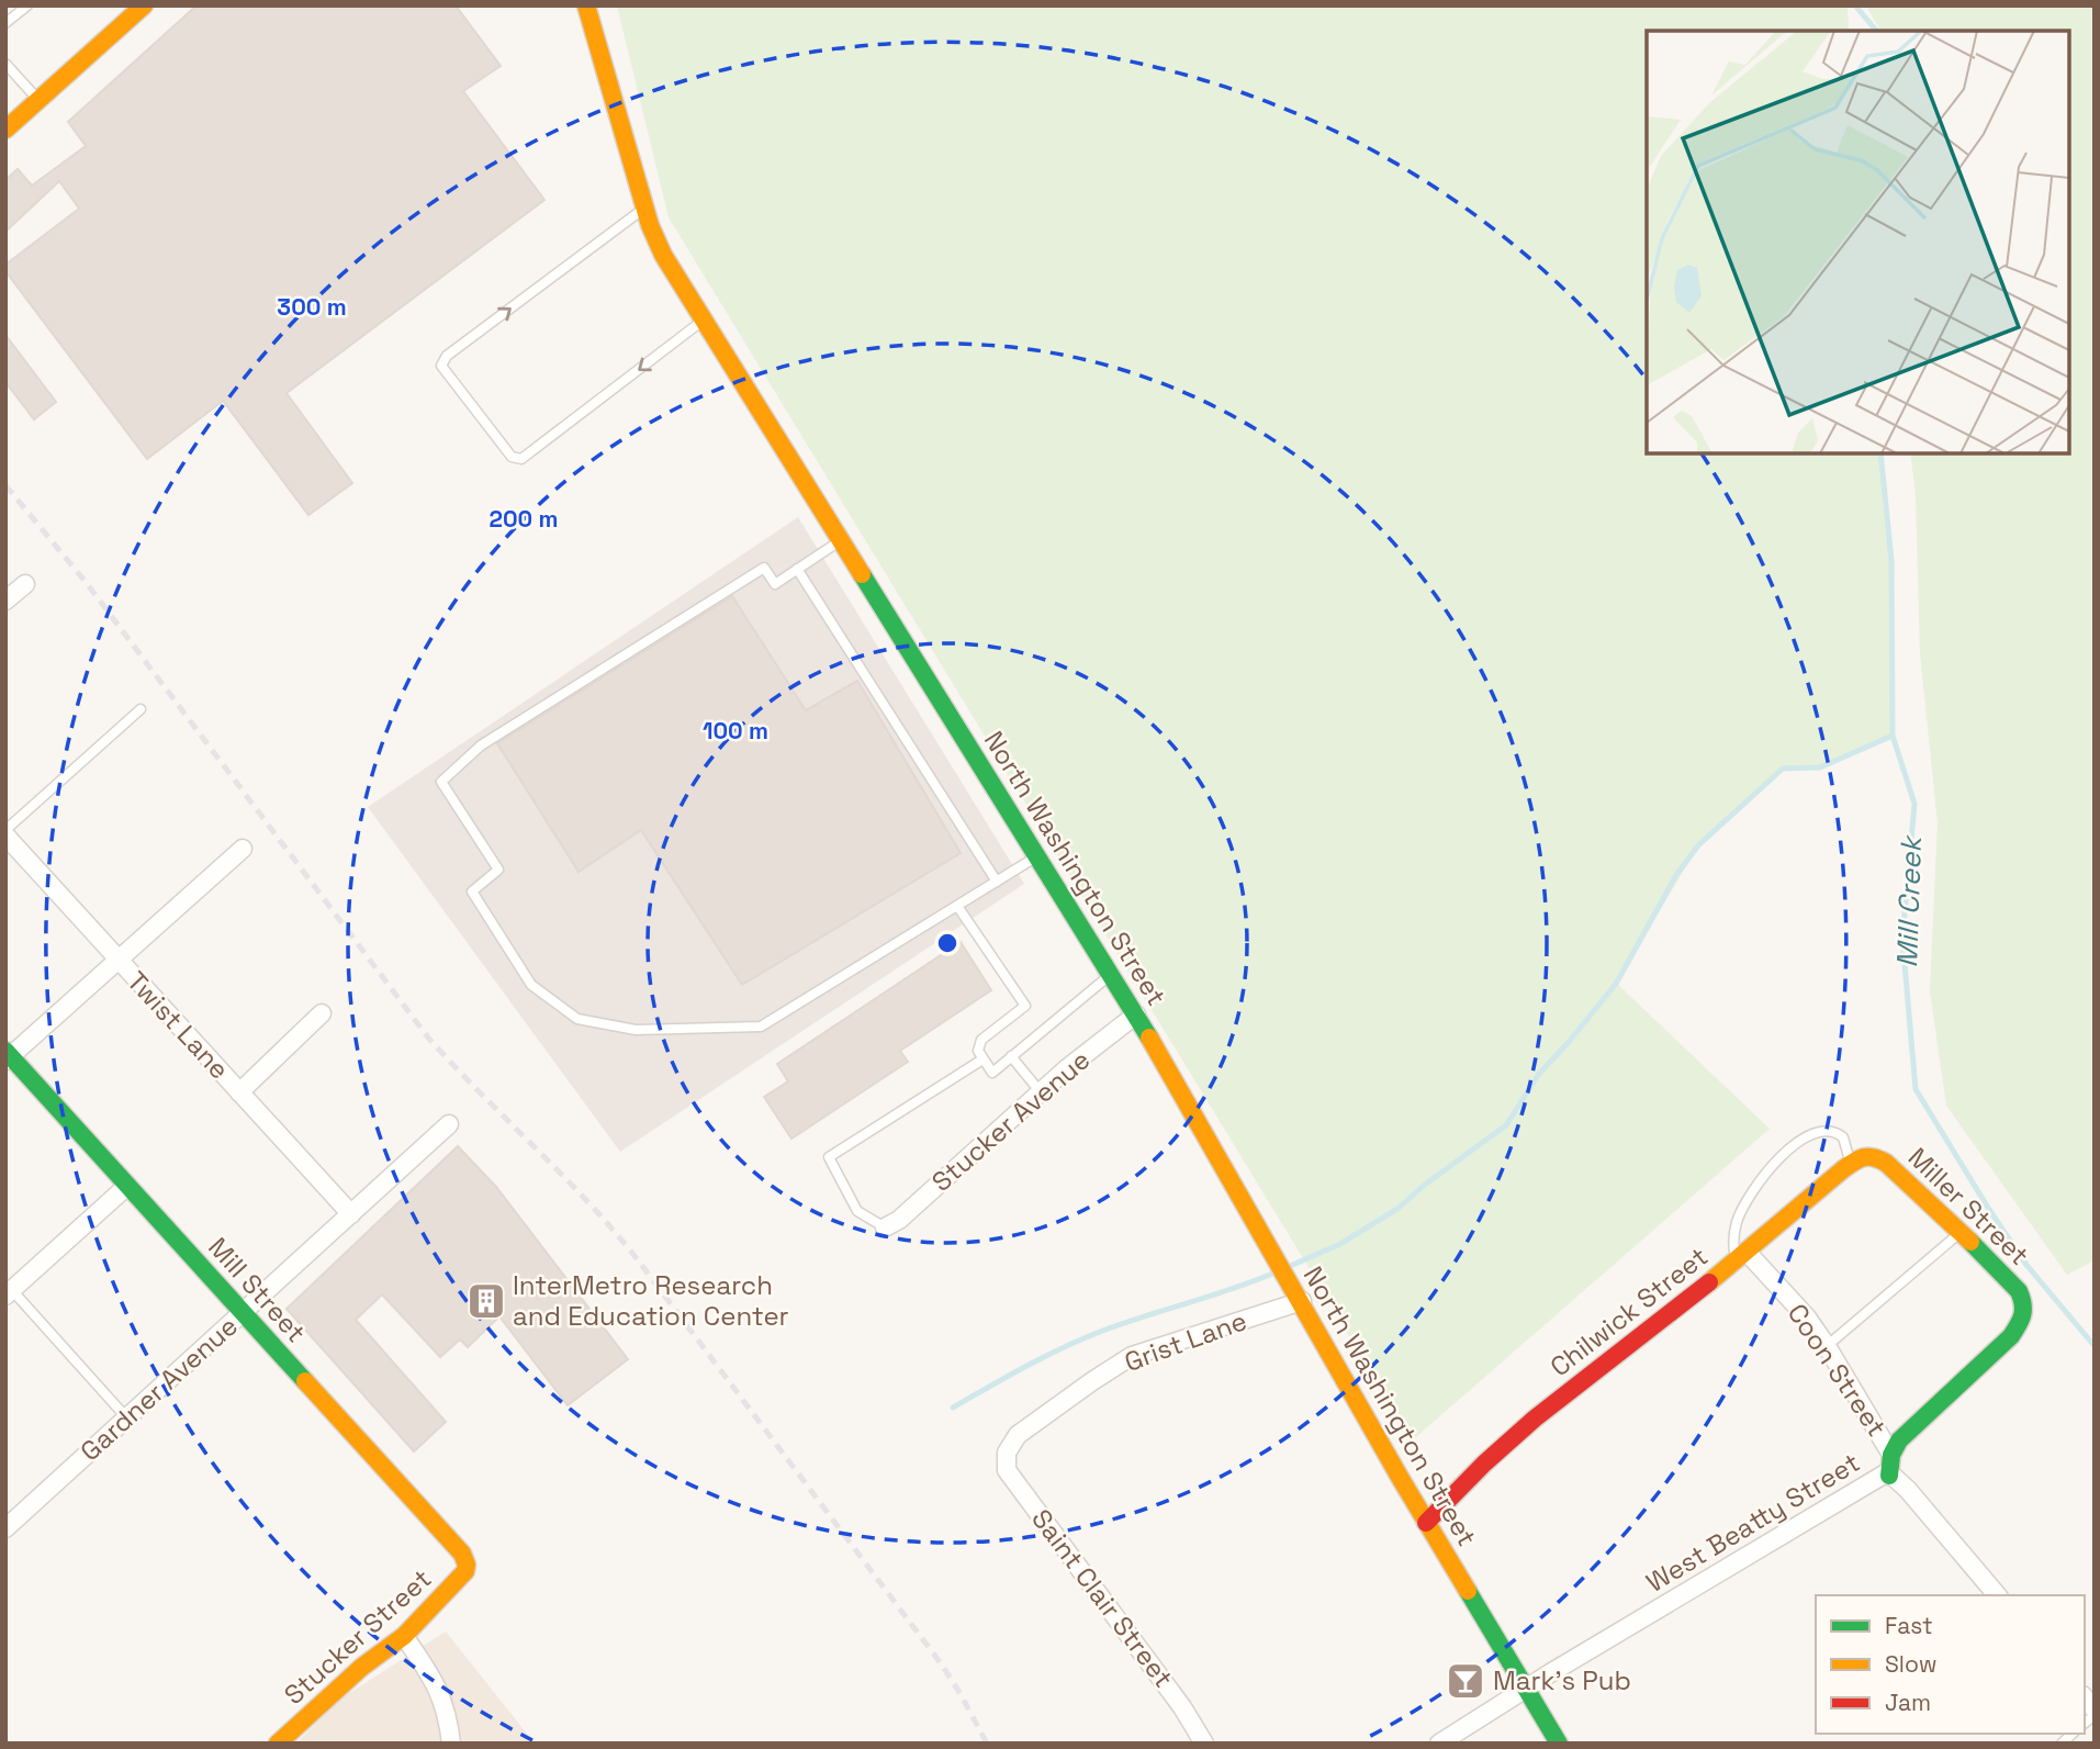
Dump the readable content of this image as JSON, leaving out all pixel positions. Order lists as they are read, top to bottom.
{
  "streets": {
    "street": [
      "North Washington Street",
      "Twist Lane",
      "Stucker Avenue",
      "Miller Street",
      "Mill Street",
      "Chilwick Street",
      "Grist Lane",
      "Coon Street",
      "Gardner Avenue",
      "West Beatty Street",
      "Saint Clair Street",
      "Stucker Street"
    ]
  },
  "crossings": [
    ["North Washington Street", "Stucker Avenue"],
    ["North Washington Street", "Chilwick Street"],
    ["North Washington Street", "Grist Lane"],
    ["North Washington Street", "West Beatty Street"],
    ["Twist Lane", "Gardner Avenue"],
    ["Miller Street", "Chilwick Street"],
    ["Miller Street", "West Beatty Street"],
    ["Mill Street", "Gardner Avenue"],
    ["Mill Street", "Stucker Street"],
    ["Chilwick Street", "Coon Street"],
    ["Grist Lane", "Saint Clair Street"],
    ["Coon Street", "West Beatty Street"]
  ],
  "water": ["Mill Creek"],
  "places": {
    "building": ["InterMetro Research and Education Center"],
    "bar": ["Mark's Pub"]
  },
  "legend": ["Fast", "Slow", "Jam"],
  "rings": ["300 m", "200 m", "100 m"]
}
